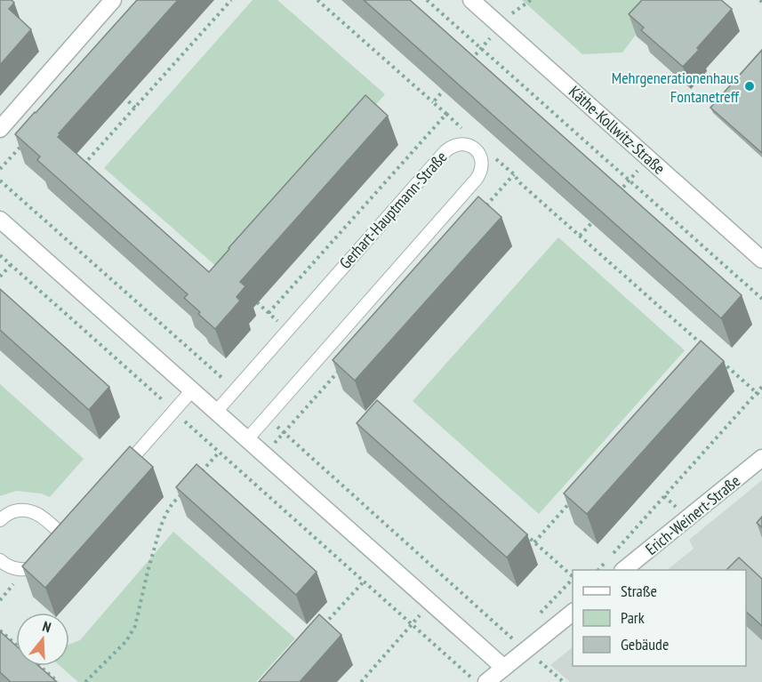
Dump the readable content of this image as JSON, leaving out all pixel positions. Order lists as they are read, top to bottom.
{
  "streets": {
    "street": ["Käthe-Kollwitz-Straße", "Erich-Weinert-Straße"],
    "lane": ["Gerhart-Hauptmann-Straße"]
  },
  "places": ["Mehrgenerationenhaus Fontanetreff"],
  "legend": ["Straße", "Park", "Gebäude"],
  "north": "top"
}
